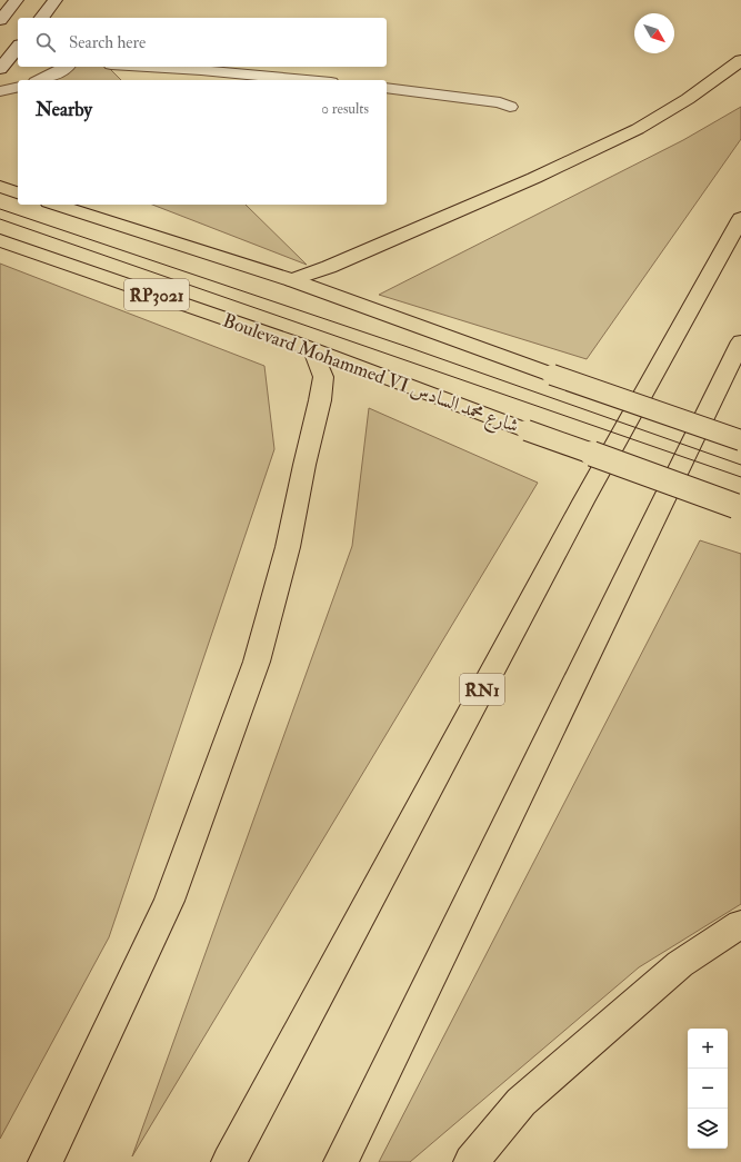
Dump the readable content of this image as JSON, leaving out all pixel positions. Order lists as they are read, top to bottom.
{
  "streets": {
    "main road": ["RP3021", "Boulevard Mohammed VI شارع محمد السادس", "RN1"]
  },
  "north": "bottom right",
  "page": {
    "search": "Search here",
    "heading": ["Nearby", "0 results"],
    "map_buttons": ["+", "−"]
  }
}
